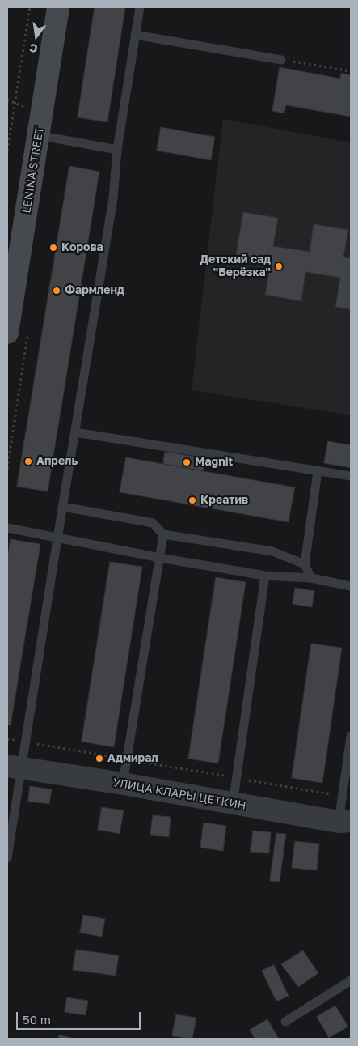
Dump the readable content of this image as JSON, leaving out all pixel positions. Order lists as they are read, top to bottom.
{
  "streets": {
    "main road": ["LENINA STREET"],
    "street": ["УЛИЦА КЛАРЫ ЦЕТКИН"]
  },
  "places": [
    "Корова",
    "Детский сад \"Берёзка\"",
    "Фармленд",
    "Апрель",
    "Magnit",
    "Креатив",
    "Адмирал"
  ],
  "scale_bar": "50 m",
  "north": "bottom"
}
